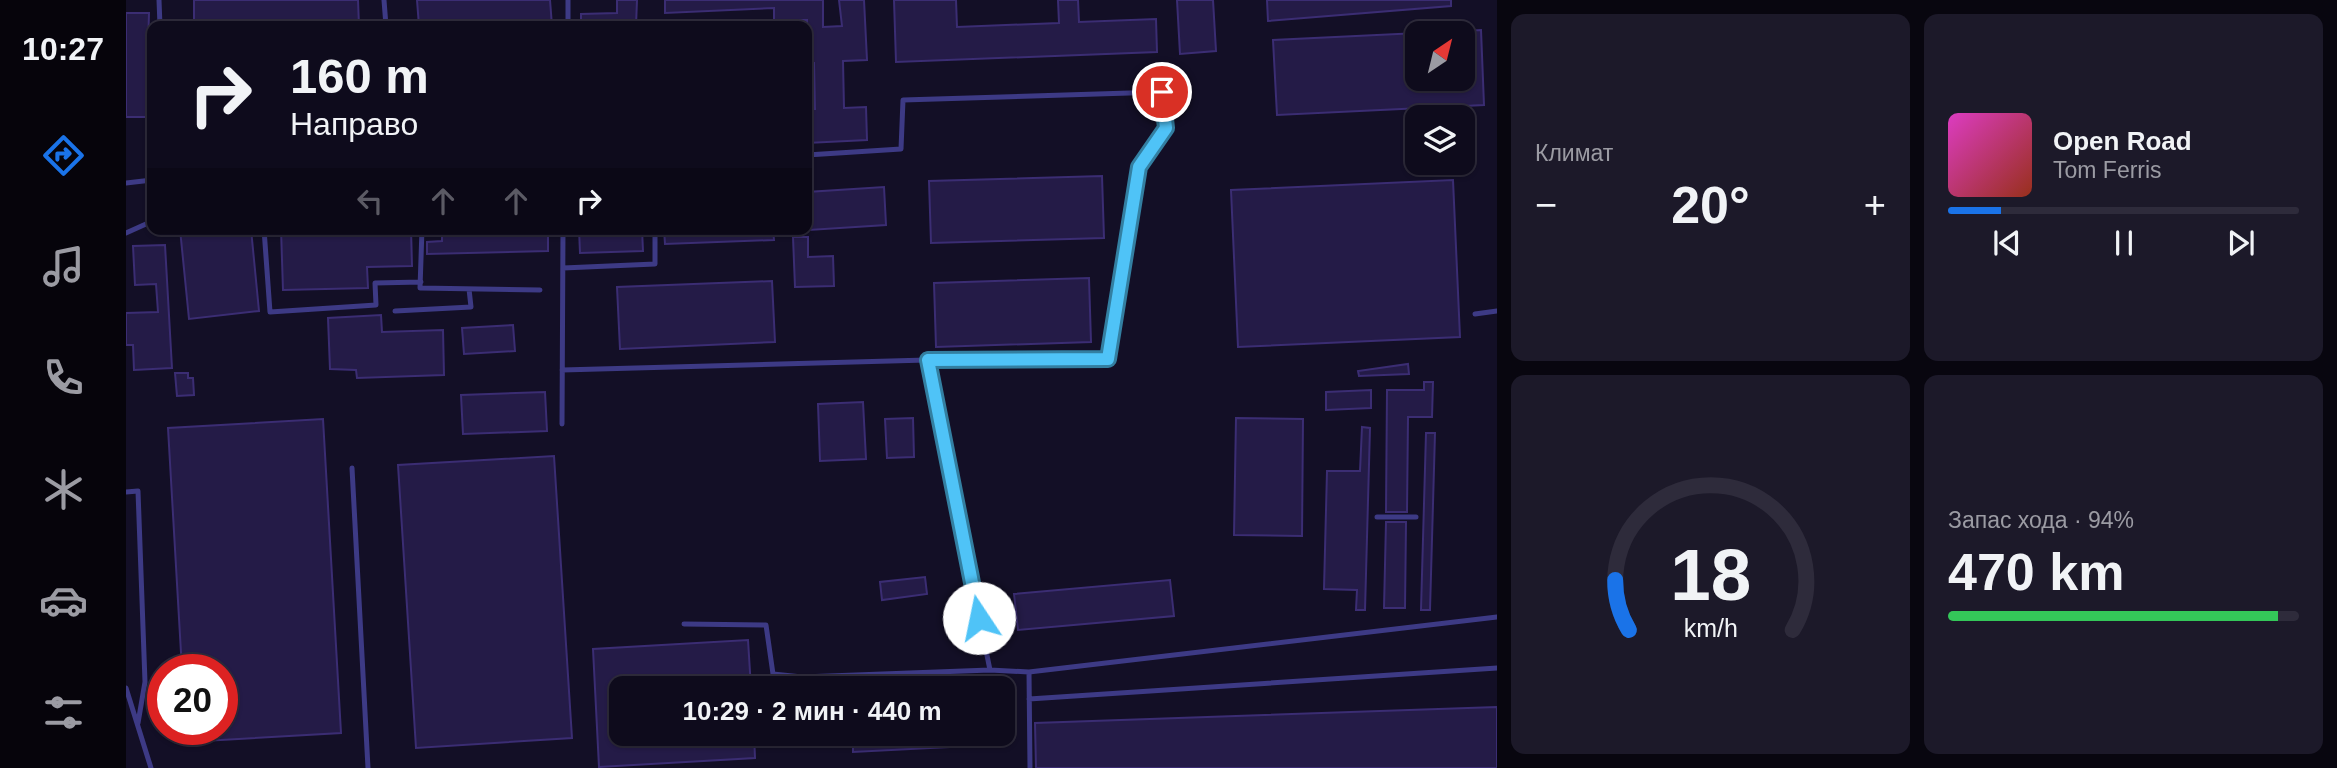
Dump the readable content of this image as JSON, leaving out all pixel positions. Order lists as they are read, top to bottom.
{
  "north": "top right",
  "page": {
    "tabs": "10:27",
    "tile": [
      "Климат",
      ["Запас хода · 94%", "470 km"]
    ],
    "turn": ["160 m", "Направо"],
    "song": ["Open Road", "Tom Ferris"],
    "heat": ["−", "20°", "+"],
    "limit": "20",
    "trip": "10:29 · 2 мин · 440 m",
    "gauge": ["18", "km/h"]
  }
}
